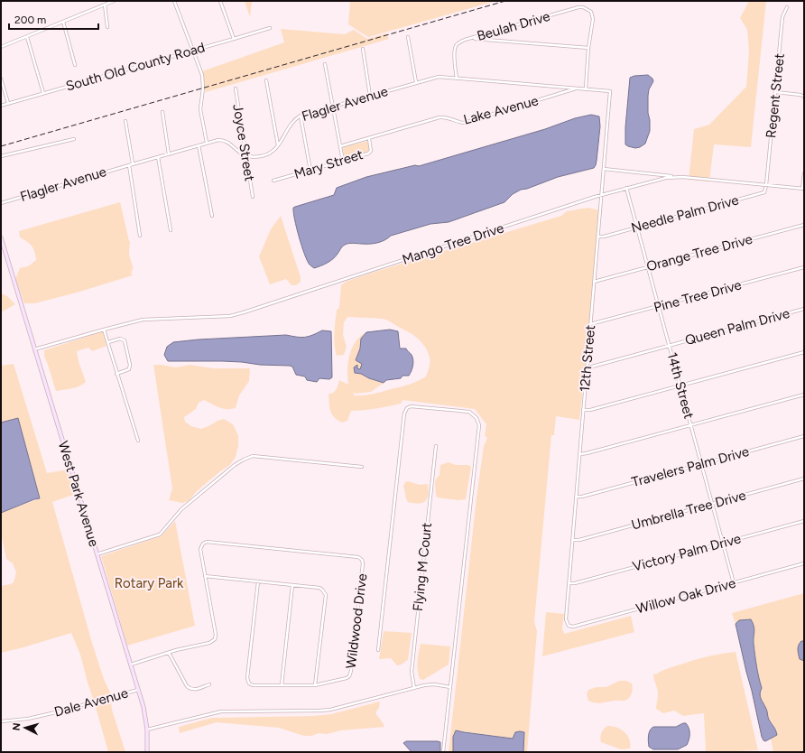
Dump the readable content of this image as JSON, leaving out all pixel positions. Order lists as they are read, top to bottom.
{
  "streets": {
    "street": [
      "Beulah Drive",
      "South Old County Road",
      "Regent Street",
      "Flagler Avenue",
      "Lake Avenue",
      "Joyce Street",
      "Mary Street",
      "Needle Palm Drive",
      "Mango Tree Drive",
      "Orange Tree Drive",
      "Pine Tree Drive",
      "Queen Palm Drive",
      "12th Street",
      "14th Street",
      "Travelers Palm Drive",
      "West Park Avenue",
      "Umbrella Tree Drive",
      "Victory Palm Drive",
      "Flying M Court",
      "Willow Oak Drive",
      "Wildwood Drive",
      "Dale Avenue"
    ]
  },
  "crossings": [
    ["Beulah Drive", "Flagler Avenue"],
    ["Regent Street", "Needle Palm Drive"],
    ["Regent Street", "Mango Tree Drive"],
    ["Flagler Avenue", "Lake Avenue"],
    ["Flagler Avenue", "Joyce Street"],
    ["Flagler Avenue", "12th Street"],
    ["Lake Avenue", "Mary Street"],
    ["Needle Palm Drive", "Mango Tree Drive"],
    ["Needle Palm Drive", "12th Street"],
    ["Needle Palm Drive", "14th Street"],
    ["Mango Tree Drive", "12th Street"],
    ["Mango Tree Drive", "14th Street"],
    ["Mango Tree Drive", "West Park Avenue"],
    ["Orange Tree Drive", "12th Street"],
    ["Orange Tree Drive", "14th Street"],
    ["Pine Tree Drive", "12th Street"],
    ["Pine Tree Drive", "14th Street"],
    ["Queen Palm Drive", "12th Street"],
    ["Queen Palm Drive", "14th Street"],
    ["12th Street", "Travelers Palm Drive"],
    ["12th Street", "Umbrella Tree Drive"],
    ["12th Street", "Victory Palm Drive"],
    ["12th Street", "Willow Oak Drive"],
    ["14th Street", "Travelers Palm Drive"],
    ["14th Street", "Umbrella Tree Drive"],
    ["14th Street", "Victory Palm Drive"],
    ["14th Street", "Willow Oak Drive"],
    ["West Park Avenue", "Dale Avenue"]
  ],
  "parks": ["Rotary Park"],
  "scale_bar": "200 m",
  "north": "left"
}
